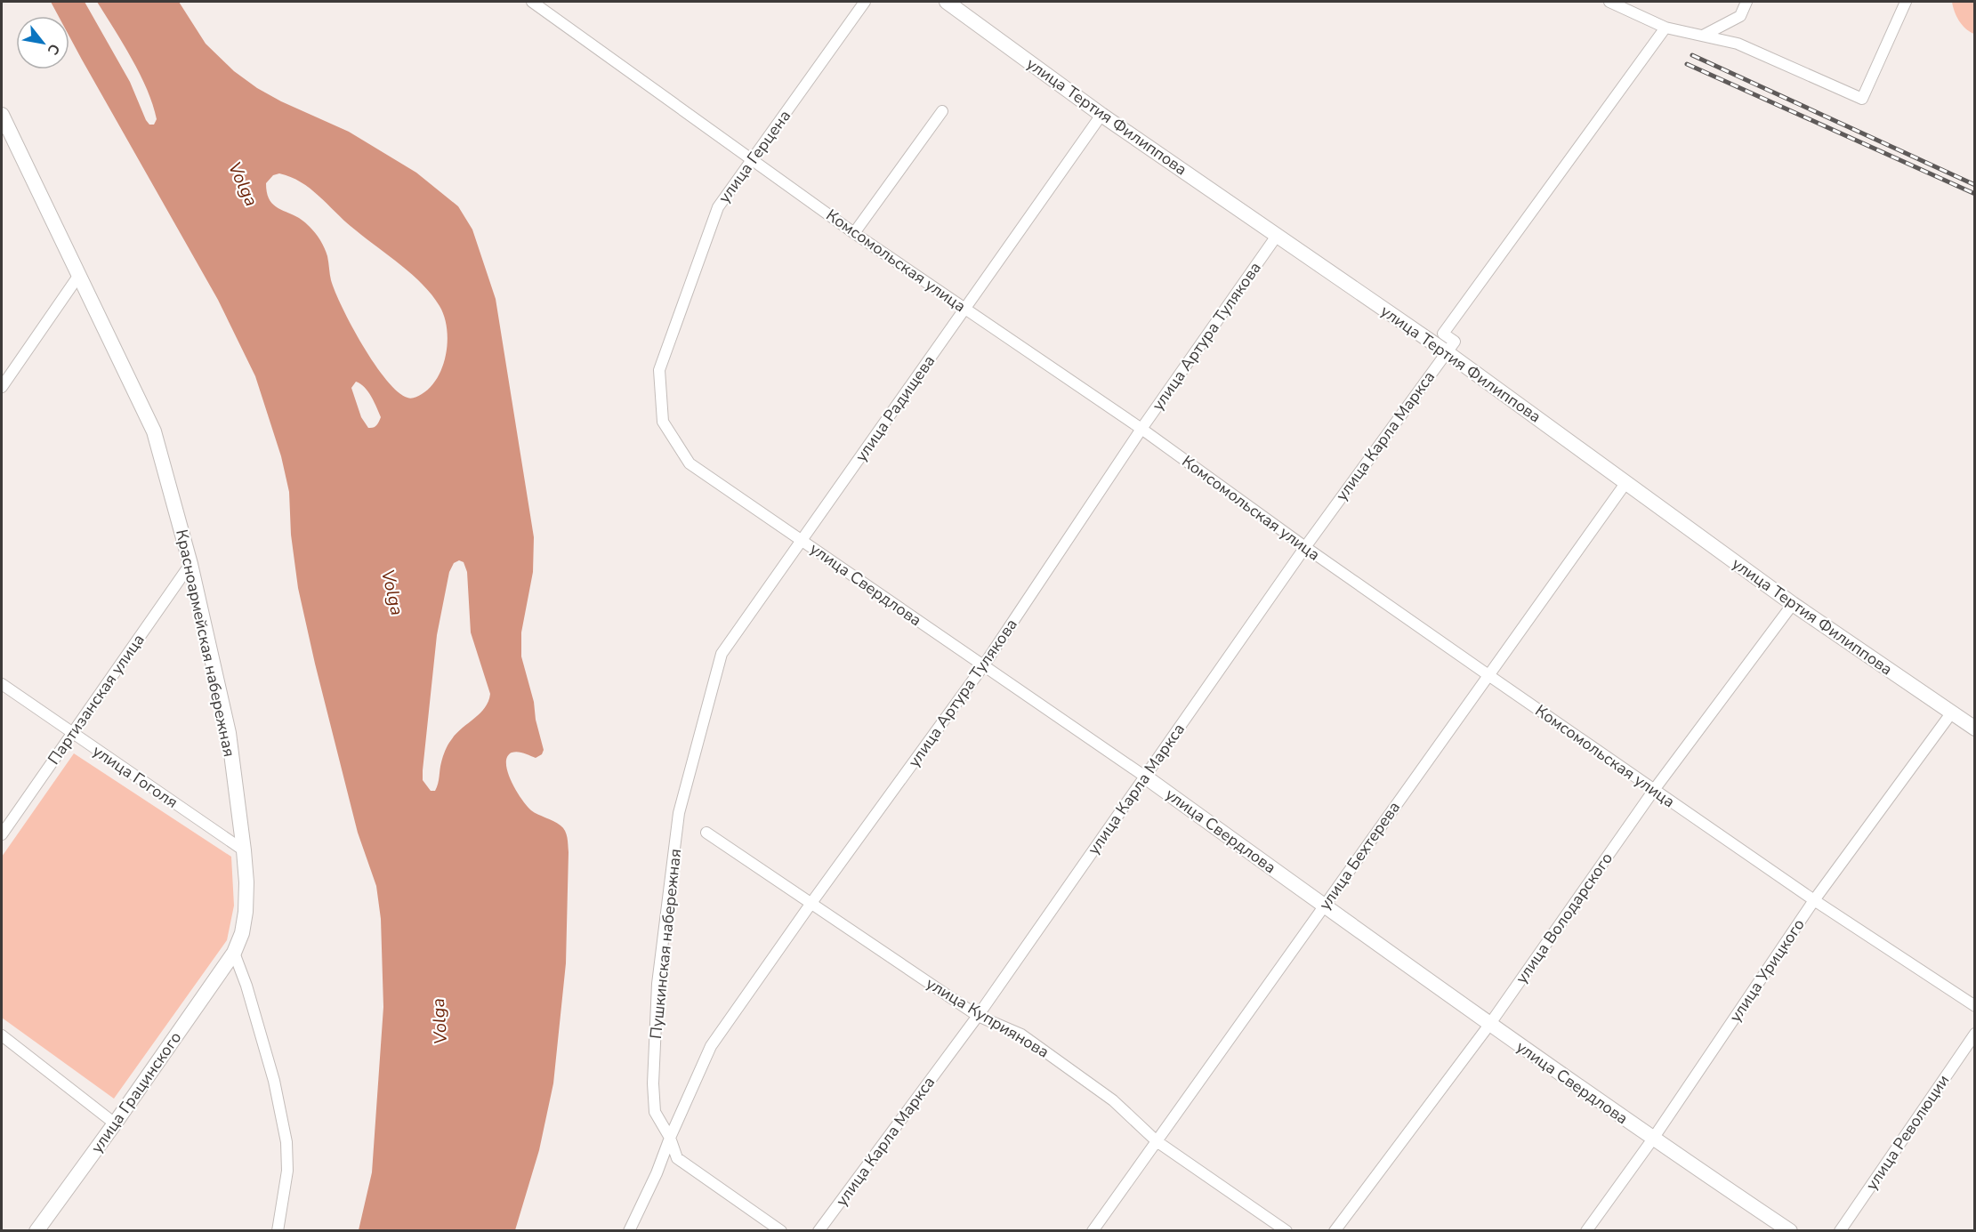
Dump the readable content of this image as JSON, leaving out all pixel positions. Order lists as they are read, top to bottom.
{
  "streets": {
    "street": [
      "улица Тертия Филиппова",
      "улица Герцена",
      "Комсомольская улица",
      "улица Артура Тулякова",
      "улица Радищева",
      "улица Карла Маркса",
      "улица Свердлова",
      "Красноармейская набережная",
      "Партизанская улица",
      "улица Гоголя",
      "улица Бехтерева",
      "улица Володарского",
      "Пушкинская набережная",
      "улица Урицкого",
      "улица Куприянова",
      "улица Грацинского",
      "улица Революции"
    ]
  },
  "crossings": [
    ["улица Тертия Филиппова", "улица Артура Тулякова"],
    ["улица Тертия Филиппова", "улица Радищева"],
    ["улица Тертия Филиппова", "улица Карла Маркса"],
    ["улица Тертия Филиппова", "улица Бехтерева"],
    ["улица Тертия Филиппова", "улица Володарского"],
    ["улица Тертия Филиппова", "улица Урицкого"],
    ["улица Герцена", "Комсомольская улица"],
    ["улица Герцена", "улица Свердлова"],
    ["Комсомольская улица", "улица Артура Тулякова"],
    ["Комсомольская улица", "улица Радищева"],
    ["Комсомольская улица", "улица Карла Маркса"],
    ["Комсомольская улица", "улица Бехтерева"],
    ["Комсомольская улица", "улица Володарского"],
    ["Комсомольская улица", "улица Урицкого"],
    ["улица Артура Тулякова", "улица Свердлова"],
    ["улица Артура Тулякова", "Пушкинская набережная"],
    ["улица Артура Тулякова", "улица Куприянова"],
    ["улица Радищева", "улица Свердлова"],
    ["улица Радищева", "Пушкинская набережная"],
    ["улица Карла Маркса", "улица Свердлова"],
    ["улица Карла Маркса", "улица Куприянова"],
    ["улица Свердлова", "улица Бехтерева"],
    ["улица Свердлова", "улица Володарского"],
    ["улица Свердлова", "улица Урицкого"],
    ["Красноармейская набережная", "Партизанская улица"],
    ["Красноармейская набережная", "улица Гоголя"],
    ["Красноармейская набережная", "улица Грацинского"],
    ["Партизанская улица", "улица Гоголя"],
    ["улица Бехтерева", "улица Куприянова"]
  ],
  "water": ["Volga"],
  "north": "bottom right"
}
